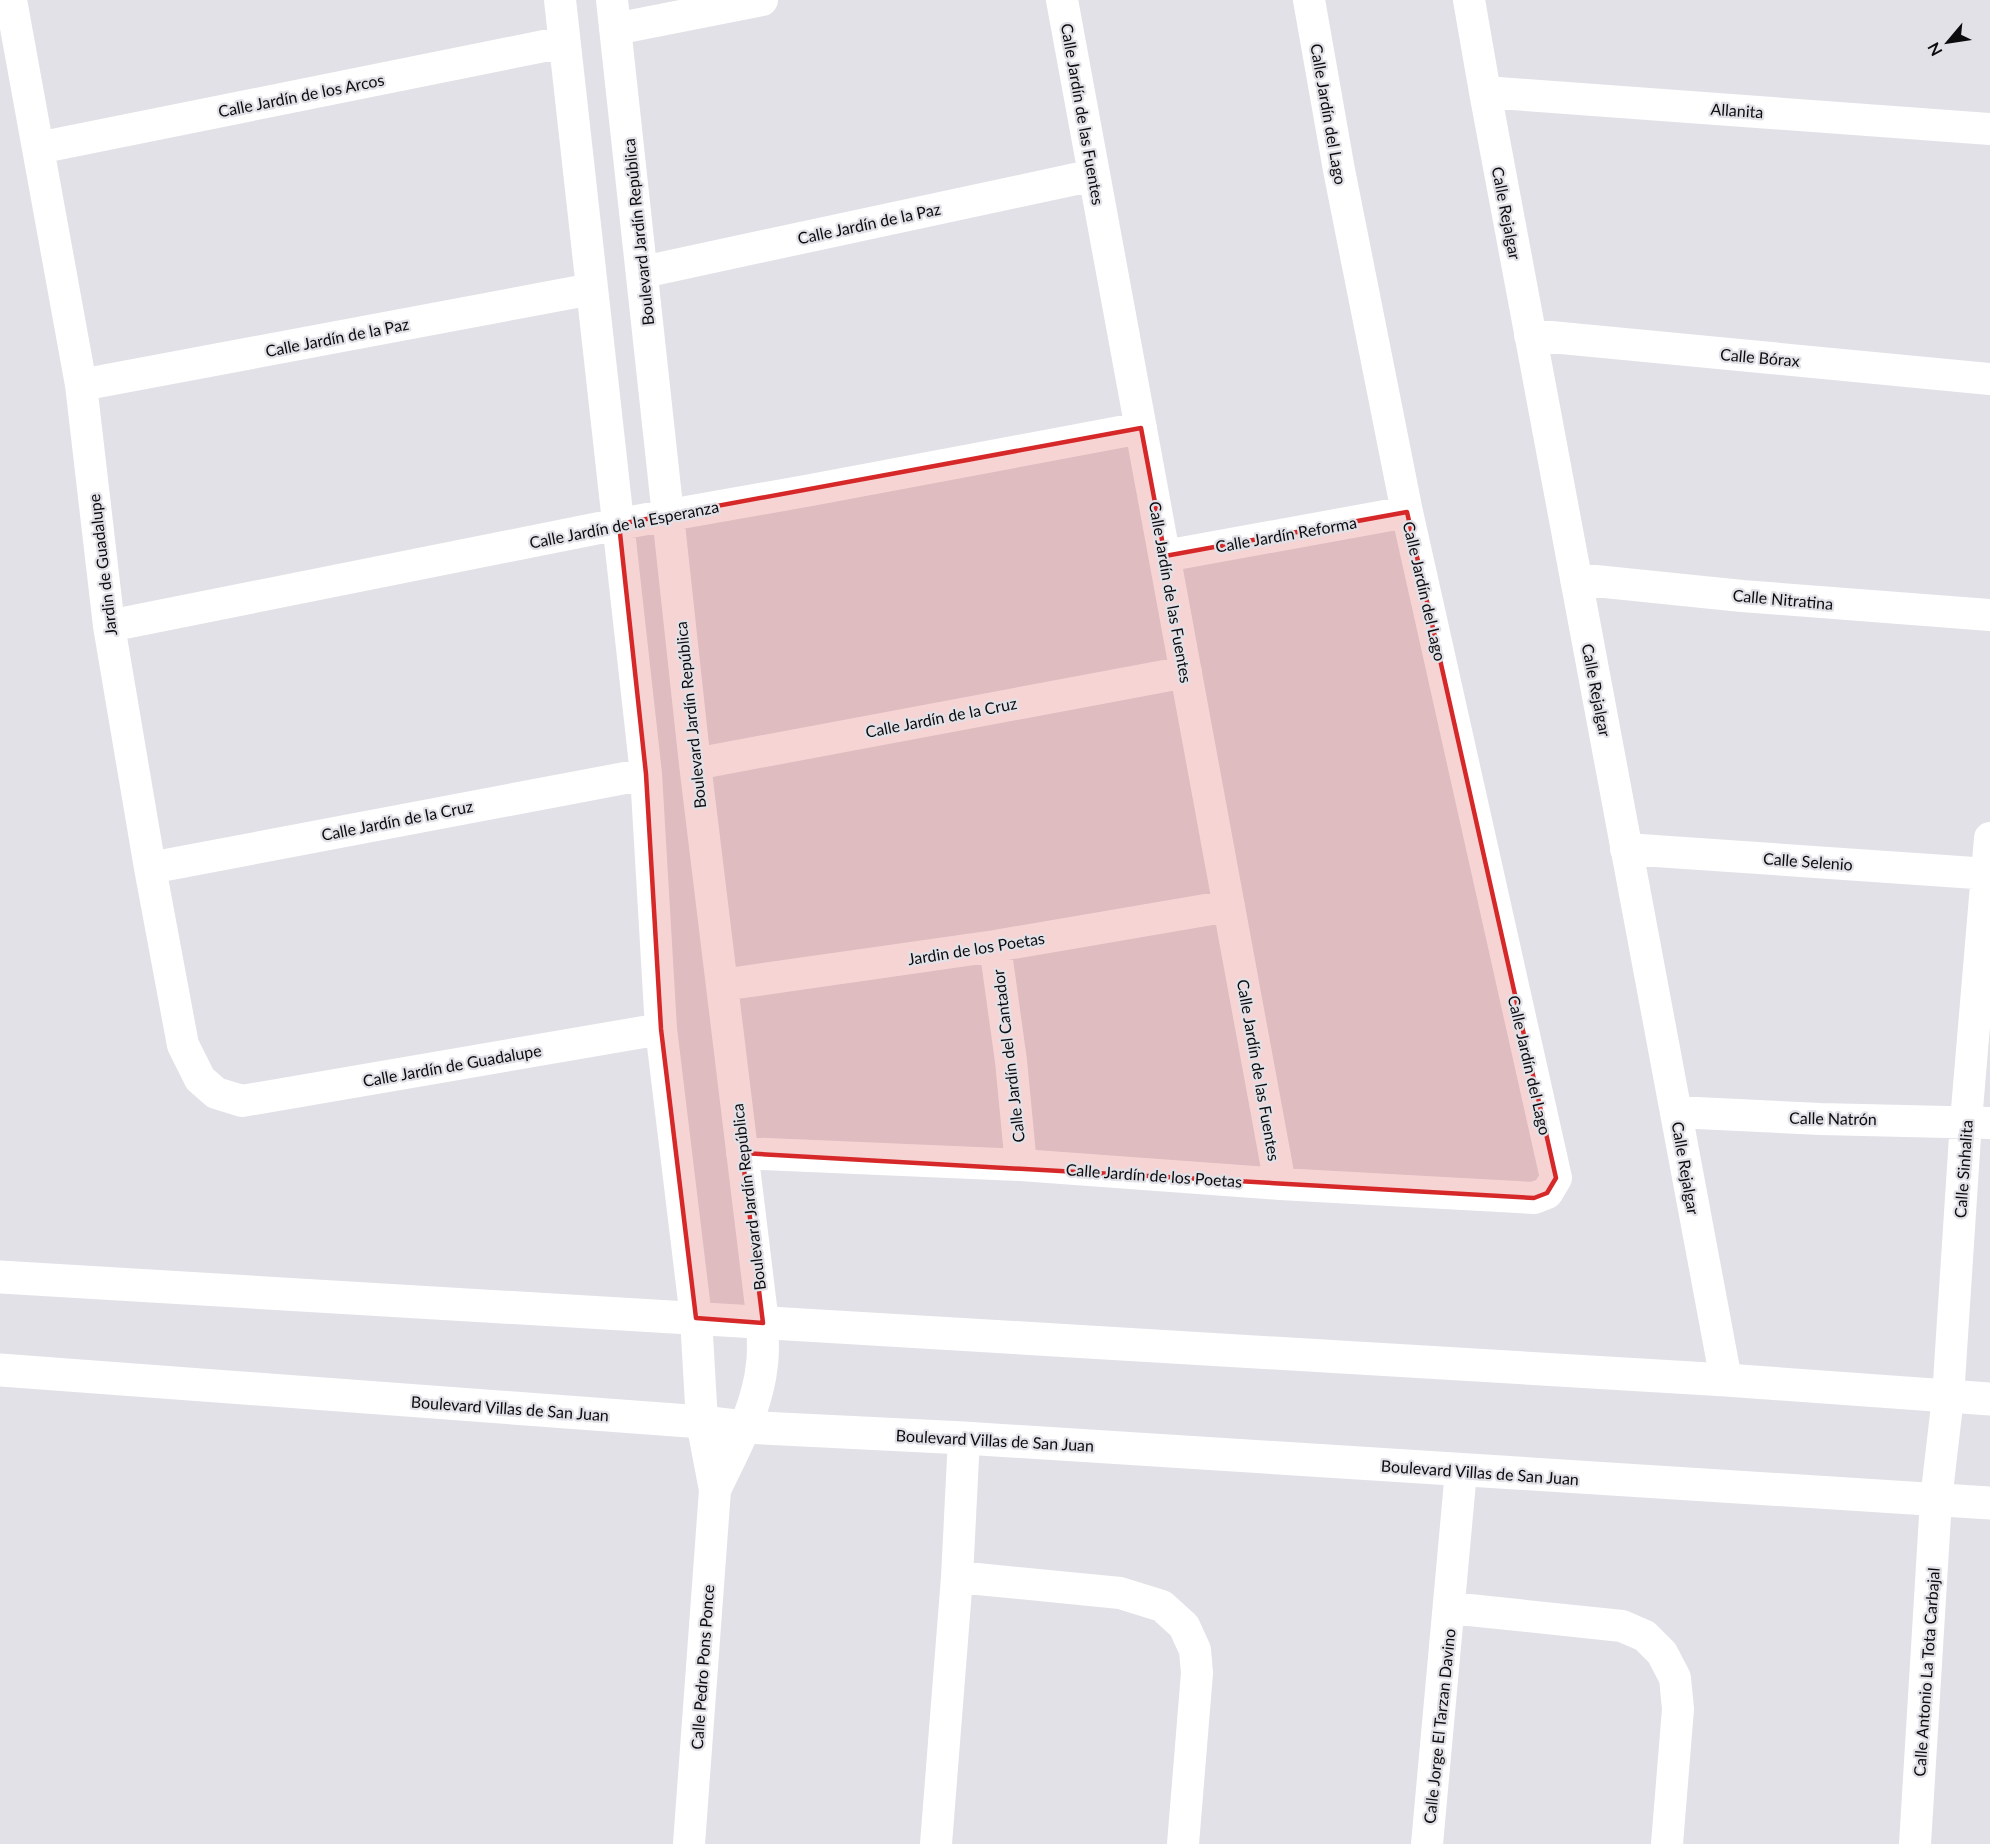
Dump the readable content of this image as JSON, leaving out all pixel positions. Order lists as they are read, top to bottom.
{
  "streets": {
    "street": [
      "Calle Jardín de los Arcos",
      "Allanita",
      "Calle Jardín de las Fuentes",
      "Calle Jardín del Lago",
      "Calle Rejalgar",
      "Calle Jardín de la Paz",
      "Boulevard Jardín República",
      "Calle Bórax",
      "Calle Jardín de la Esperanza",
      "Calle Jardín Reforma",
      "Jardin de Guadalupe",
      "Calle Nitratina",
      "Calle Jardín de la Cruz",
      "Calle Selenio",
      "Jardin de los Poetas",
      "Calle Jardín del Cantador",
      "Calle Jardín de Guadalupe",
      "Calle Natrón",
      "Calle Sinhalita",
      "Calle Jardín de los Poetas",
      "Boulevard Villas de San Juan",
      "Calle Pedro Pons Ponce",
      "Calle Antonio La Tota Carbajal",
      "Calle Jorge El Tarzan Davino"
    ]
  },
  "crossings": [
    ["Calle Jardín de los Arcos", "Jardin de Guadalupe"],
    ["Allanita", "Calle Rejalgar"],
    ["Calle Jardín de las Fuentes", "Calle Jardín de la Paz"],
    ["Calle Jardín de las Fuentes", "Calle Jardín de la Esperanza"],
    ["Calle Jardín de las Fuentes", "Calle Jardín Reforma"],
    ["Calle Jardín de las Fuentes", "Calle Jardín de la Cruz"],
    ["Calle Jardín de las Fuentes", "Jardin de los Poetas"],
    ["Calle Jardín de las Fuentes", "Calle Jardín de los Poetas"],
    ["Calle Jardín del Lago", "Calle Jardín Reforma"],
    ["Calle Jardín del Lago", "Calle Jardín de los Poetas"],
    ["Calle Rejalgar", "Calle Bórax"],
    ["Calle Rejalgar", "Calle Nitratina"],
    ["Calle Rejalgar", "Calle Selenio"],
    ["Calle Rejalgar", "Calle Natrón"],
    ["Calle Jardín de la Paz", "Boulevard Jardín República"],
    ["Calle Jardín de la Paz", "Jardin de Guadalupe"],
    ["Boulevard Jardín República", "Calle Jardín de la Esperanza"],
    ["Boulevard Jardín República", "Calle Jardín de la Cruz"],
    ["Boulevard Jardín República", "Jardin de los Poetas"],
    ["Boulevard Jardín República", "Calle Jardín de los Poetas"],
    ["Boulevard Jardín República", "Boulevard Villas de San Juan"],
    ["Boulevard Jardín República", "Calle Pedro Pons Ponce"],
    ["Calle Jardín de la Esperanza", "Jardin de Guadalupe"],
    ["Jardin de Guadalupe", "Calle Jardín de la Cruz"],
    ["Jardin de Guadalupe", "Calle Jardín de Guadalupe"],
    ["Calle Selenio", "Calle Sinhalita"],
    ["Jardin de los Poetas", "Calle Jardín del Cantador"],
    ["Calle Jardín del Cantador", "Calle Jardín de los Poetas"],
    ["Calle Natrón", "Calle Sinhalita"],
    ["Calle Sinhalita", "Boulevard Villas de San Juan"],
    ["Calle Sinhalita", "Calle Antonio La Tota Carbajal"],
    ["Boulevard Villas de San Juan", "Calle Pedro Pons Ponce"],
    ["Boulevard Villas de San Juan", "Calle Antonio La Tota Carbajal"],
    ["Boulevard Villas de San Juan", "Calle Jorge El Tarzan Davino"]
  ],
  "north": "bottom left"
}
